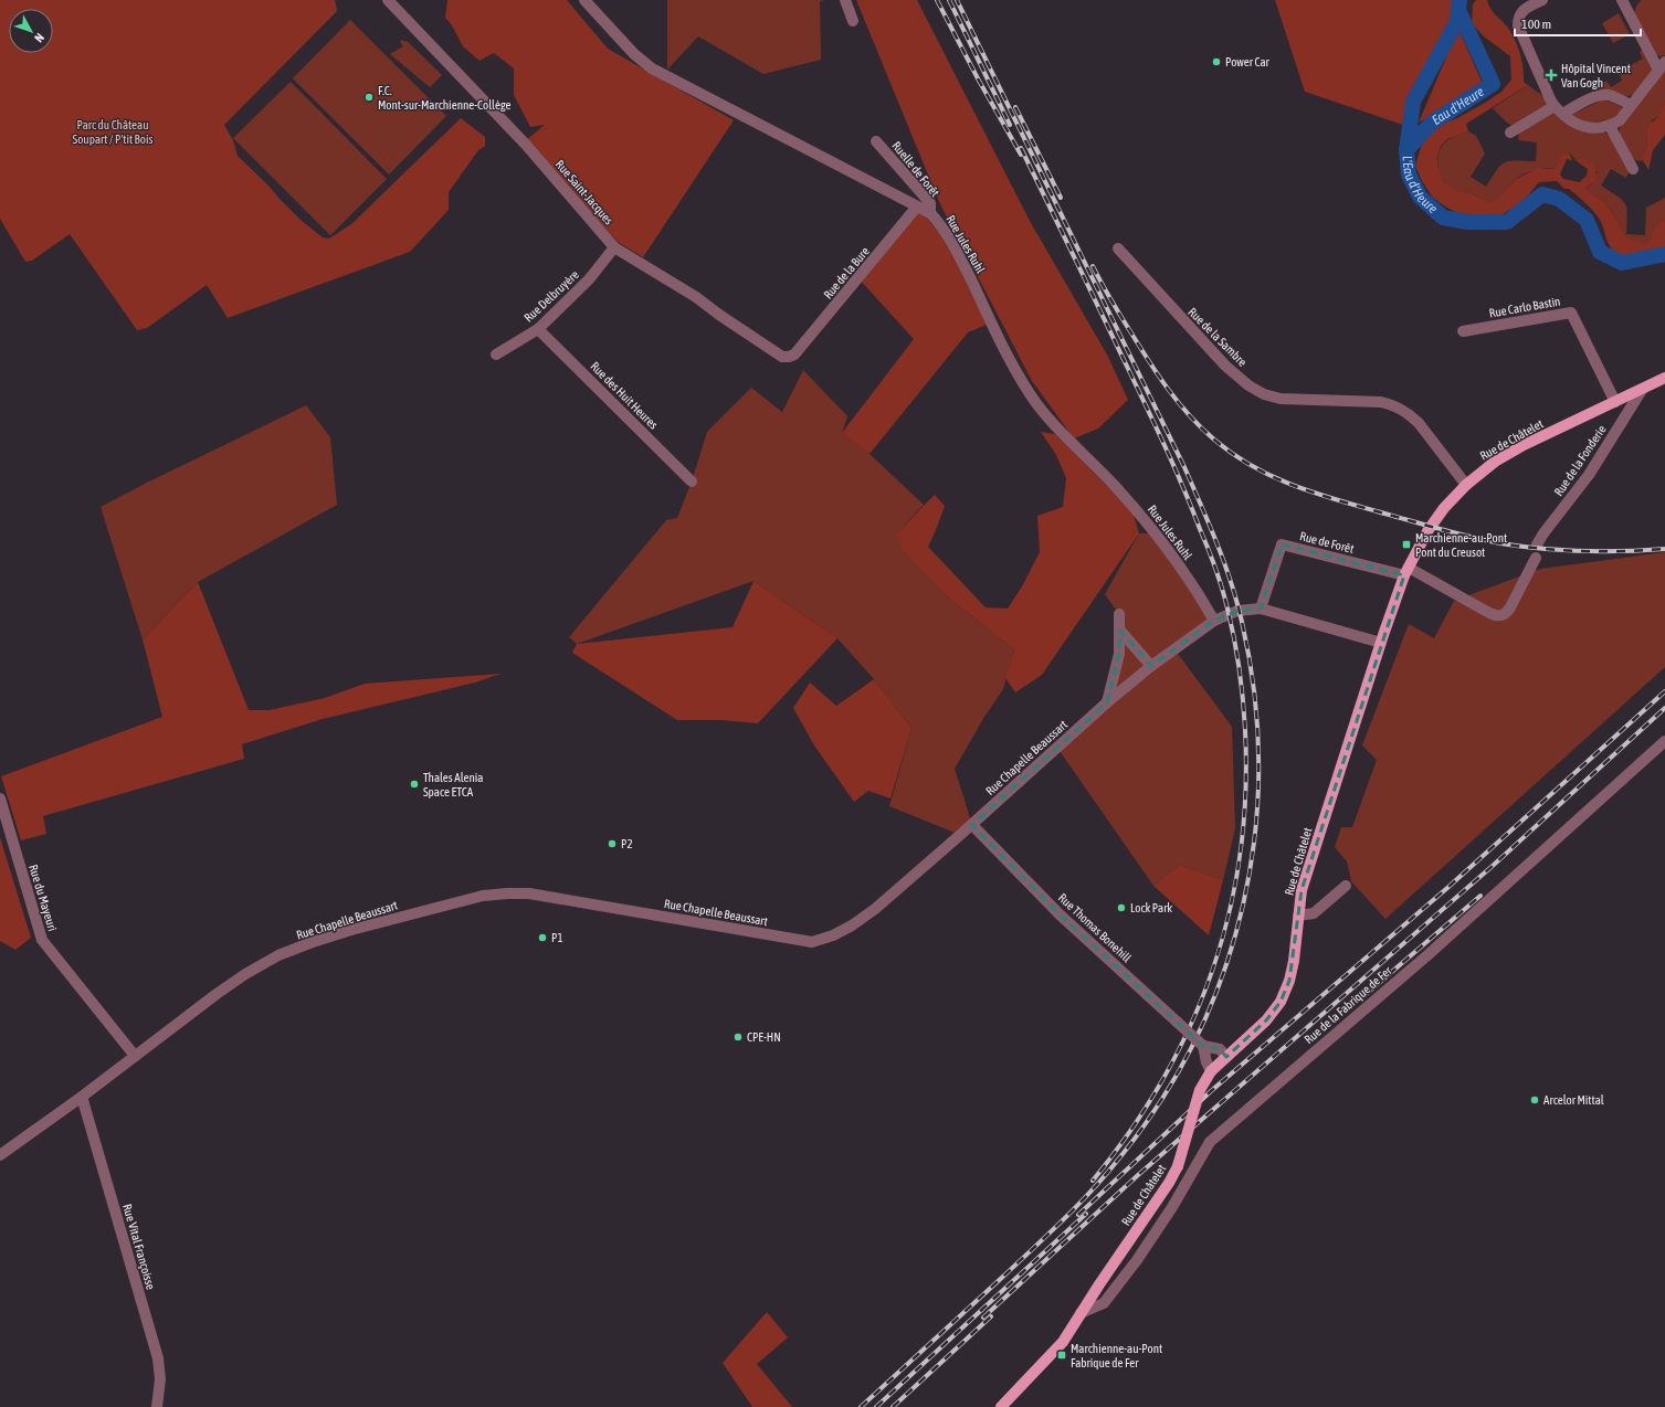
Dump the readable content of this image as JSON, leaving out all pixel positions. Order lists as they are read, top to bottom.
{
  "streets": {
    "main road": ["Rue de Châtelet"],
    "street": [
      "Ruelle de Forêt",
      "Rue Saint-Jacques",
      "Rue Jules Ruhl",
      "Rue de la Bure",
      "Rue Delbruyère",
      "Rue Carlo Bastin",
      "Rue de la Sambre",
      "Rue des Huit Heures",
      "Rue de la Fonderie",
      "Rue de Forêt",
      "Rue Chapelle Beaussart",
      "Rue du Mayeuri",
      "Rue Thomas Bonehill",
      "Rue de la Fabrique de Fer",
      "Rue Vital Françoisse"
    ]
  },
  "crossings": [
    ["Ruelle de Forêt", "Rue Jules Ruhl"],
    ["Rue Saint-Jacques", "Rue de la Bure"],
    ["Rue Saint-Jacques", "Rue Delbruyère"],
    ["Rue Jules Ruhl", "Rue de la Bure"],
    ["Rue Jules Ruhl", "Rue Chapelle Beaussart"],
    ["Rue Delbruyère", "Rue des Huit Heures"],
    ["Rue Carlo Bastin", "Rue de Châtelet"],
    ["Rue de la Sambre", "Rue de Châtelet"],
    ["Rue de Châtelet", "Rue de la Fonderie"],
    ["Rue de Châtelet", "Rue de Forêt"],
    ["Rue de Châtelet", "Rue Chapelle Beaussart"],
    ["Rue de Châtelet", "Rue Thomas Bonehill"],
    ["Rue de Châtelet", "Rue de la Fabrique de Fer"],
    ["Rue de Forêt", "Rue Chapelle Beaussart"],
    ["Rue Chapelle Beaussart", "Rue du Mayeuri"],
    ["Rue Chapelle Beaussart", "Rue Thomas Bonehill"],
    ["Rue Chapelle Beaussart", "Rue Vital Françoisse"]
  ],
  "water": ["Eau d'Heure", "L'Eau d'Heure"],
  "parks": ["Parc du Château Soupart / P'tit Bois"],
  "places": {
    "other": [
      "Power Car",
      "F.C. Mont-sur-Marchienne-Collège",
      "Thales Alenia Space ETCA",
      "P2",
      "Lock Park",
      "P1",
      "CPE-HN",
      "Arcelor Mittal"
    ],
    "health": ["Hôpital Vincent Van Gogh"],
    "transit": ["Marchienne-au-Pont Pont du Creusot", "Marchienne-au-Pont Fabrique de Fer"]
  },
  "scale_bar": "100 m",
  "north": "bottom right"
}
